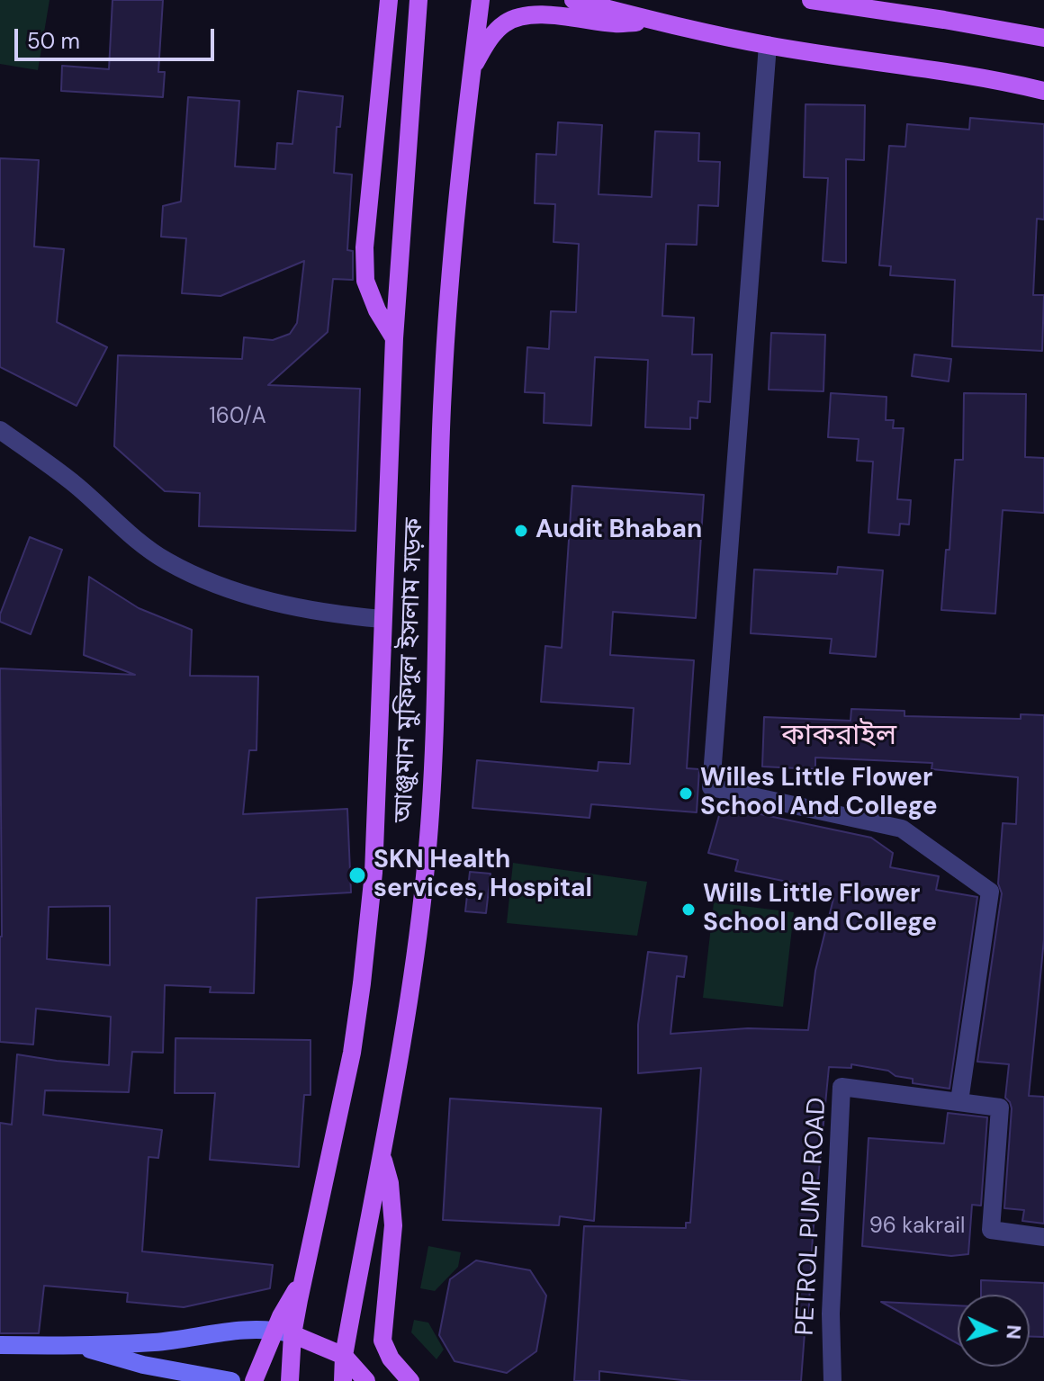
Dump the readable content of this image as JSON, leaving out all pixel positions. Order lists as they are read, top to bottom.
{
  "streets": {
    "main road": ["আঞ্জুমান মুফিদুল ইসলাম সড়ক"],
    "street": ["PETROL PUMP ROAD"]
  },
  "districts": ["কাকরাইল"],
  "places": [
    "Audit Bhaban",
    "Willes Little Flower School And College",
    "SKN Health services, Hospital",
    "Wills Little Flower School and College"
  ],
  "house_numbers": ["160/A", "96 kakrail"],
  "scale_bar": "50 m",
  "north": "right"
}
